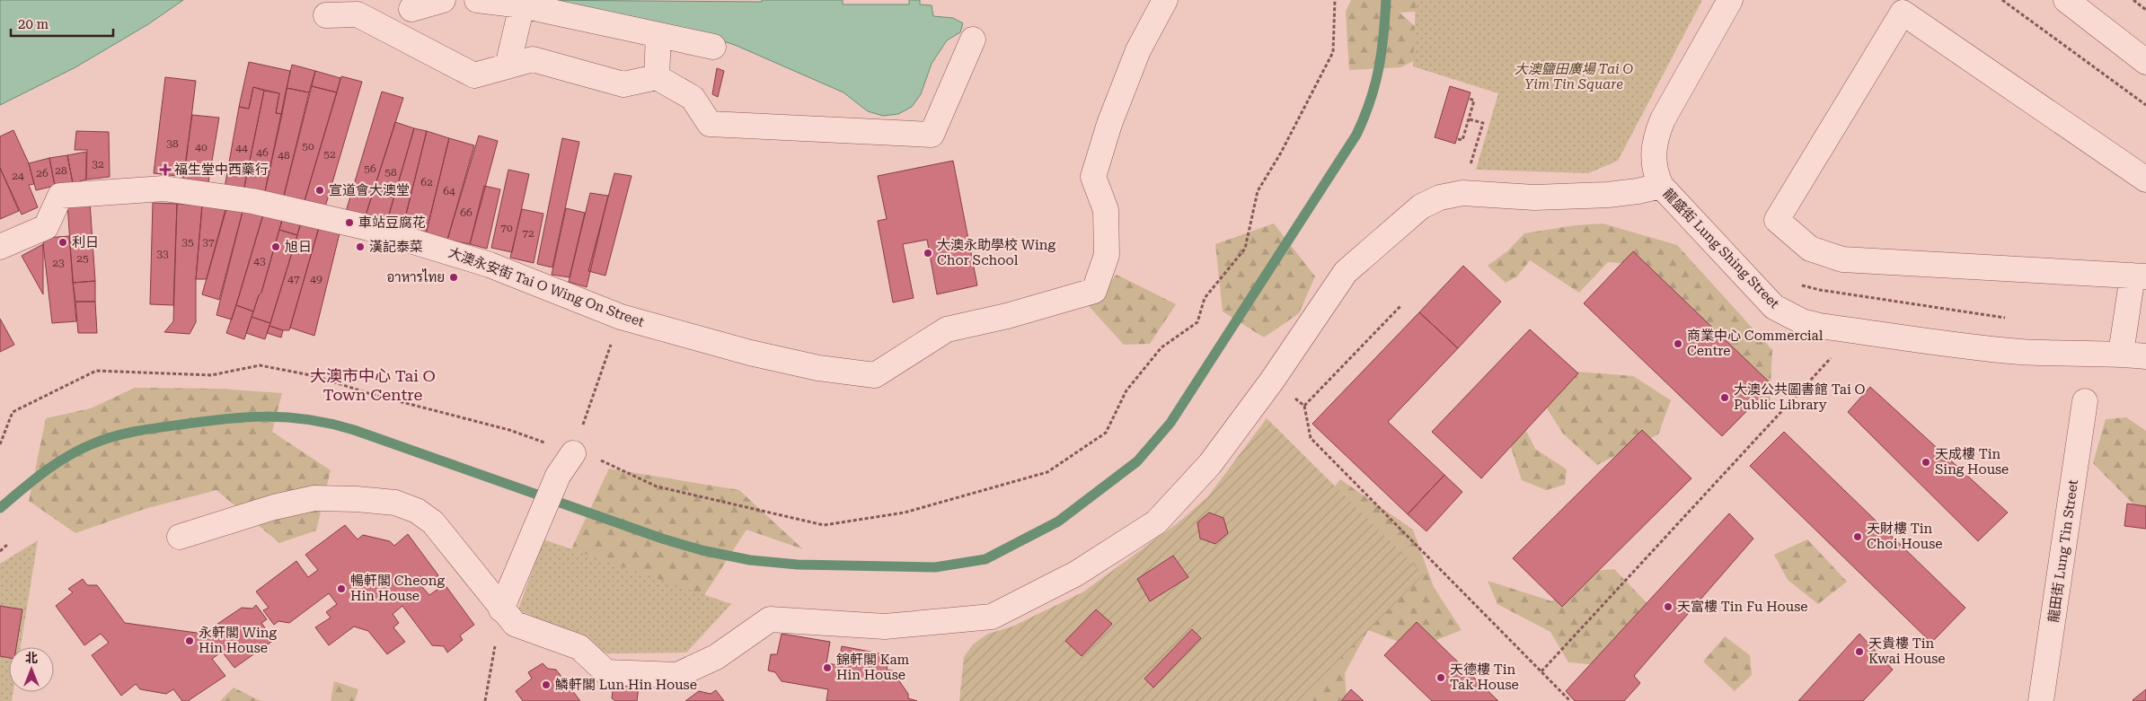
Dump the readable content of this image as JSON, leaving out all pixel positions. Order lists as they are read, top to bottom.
{
  "streets": {
    "street": ["龍盛街 Lung Shing Street", "大澳永安街 Tai O Wing On Street", "龍田街 Lung Tin Street"]
  },
  "districts": ["大澳市中心 Tai O Town Centre"],
  "parks": ["大澳鹽田廣場 Tai O Yim Tin Square"],
  "places": {
    "health": ["福生堂中西藥行"],
    "other": [
      "宣道會大澳堂",
      "車站豆腐花",
      "利日",
      "旭日",
      "漢記泰菜",
      "大澳永助學校 Wing Chor School",
      "อาหารไทย",
      "商業中心 Commercial Centre",
      "大澳公共圖書館 Tai O Public Library",
      "天成樓 Tin Sing House",
      "天財樓 Tin Choi House",
      "暢軒閣 Cheong Hin House",
      "天富樓 Tin Fu House",
      "永軒閣 Wing Hin House",
      "天貴樓 Tin Kwai House",
      "錦軒閣 Kam Hin House",
      "天德樓 Tin Tak House",
      "鱗軒閣 Lun Hin House"
    ]
  },
  "house_numbers": [
    "38",
    "50",
    "40",
    "44",
    "46",
    "52",
    "48",
    "32",
    "56",
    "28",
    "58",
    "26",
    "24",
    "62",
    "64",
    "66",
    "70",
    "72",
    "35",
    "37",
    "33",
    "25",
    "43",
    "23",
    "47",
    "49"
  ],
  "scale_bar": "20 m",
  "north": "top"
}
